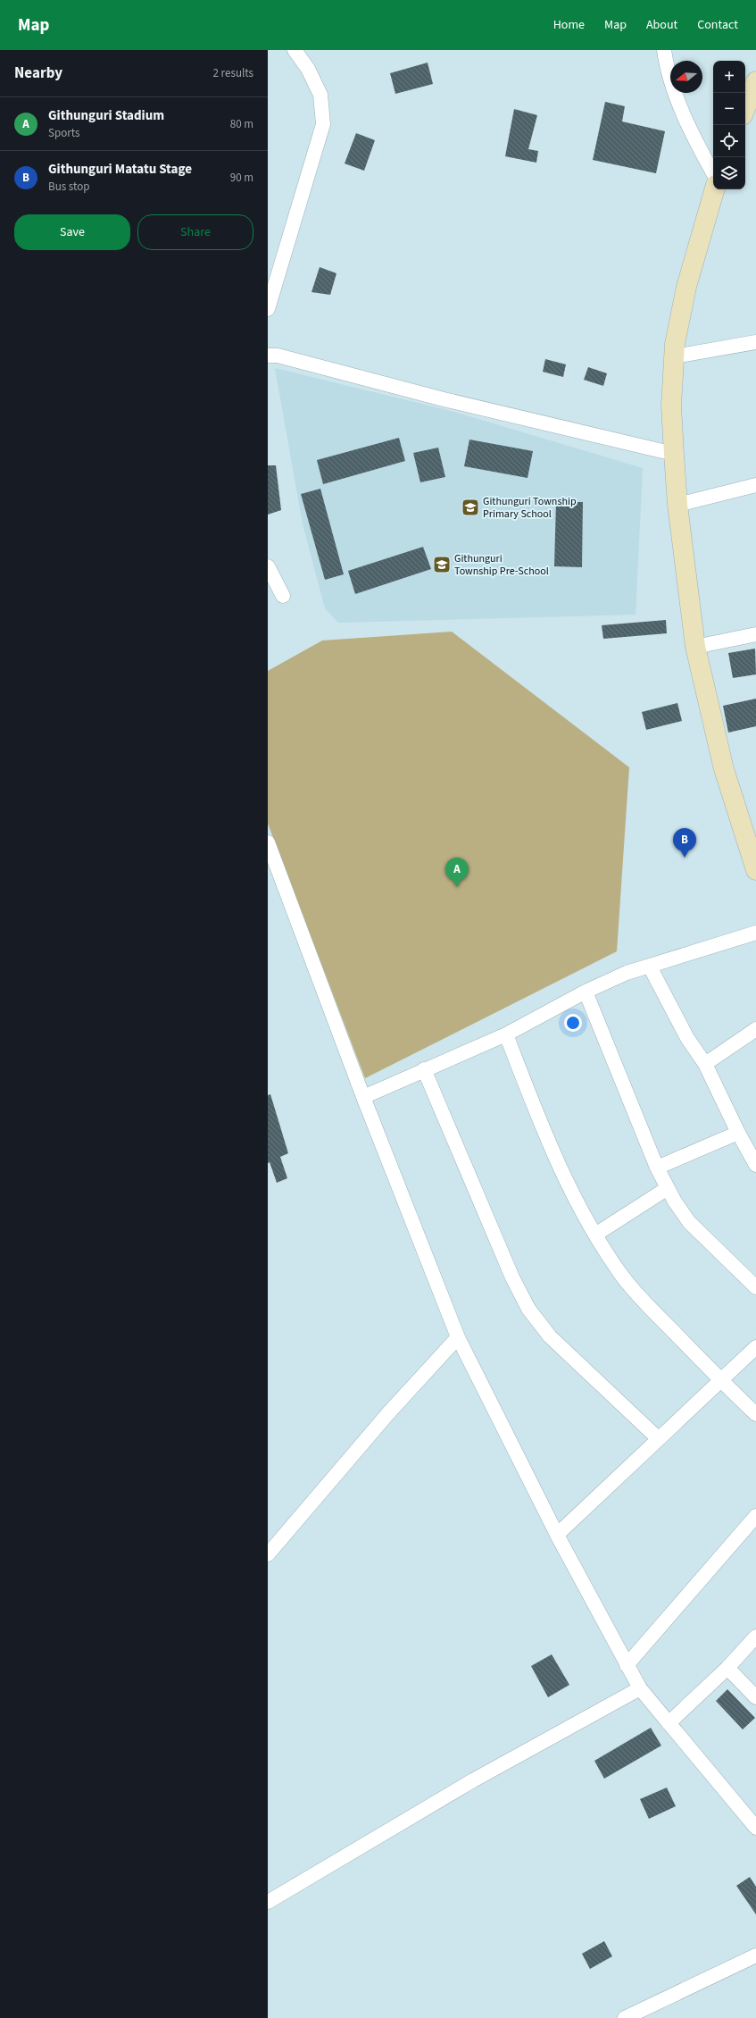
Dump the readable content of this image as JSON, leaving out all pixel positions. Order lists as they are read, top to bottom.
{
  "places": {
    "school or university": ["Githunguri Township Primary School", "Githunguri Township Pre-School"]
  },
  "north": "left",
  "page": {
    "header": "Map",
    "nav": [
      "Home",
      "Map",
      "About",
      "Contact"
    ],
    "heading": ["Nearby", "2 results"],
    "map_buttons": ["+", "−"],
    "list": [
      {
        "mark": "A",
        "name": "Githunguri Stadium",
        "note": "Sports",
        "value": "80 m"
      },
      {
        "mark": "B",
        "name": "Githunguri Matatu Stage",
        "note": "Bus stop",
        "value": "90 m"
      }
    ],
    "buttons": ["Save", "Share"],
    "pins": ["B", "A"]
  }
}
